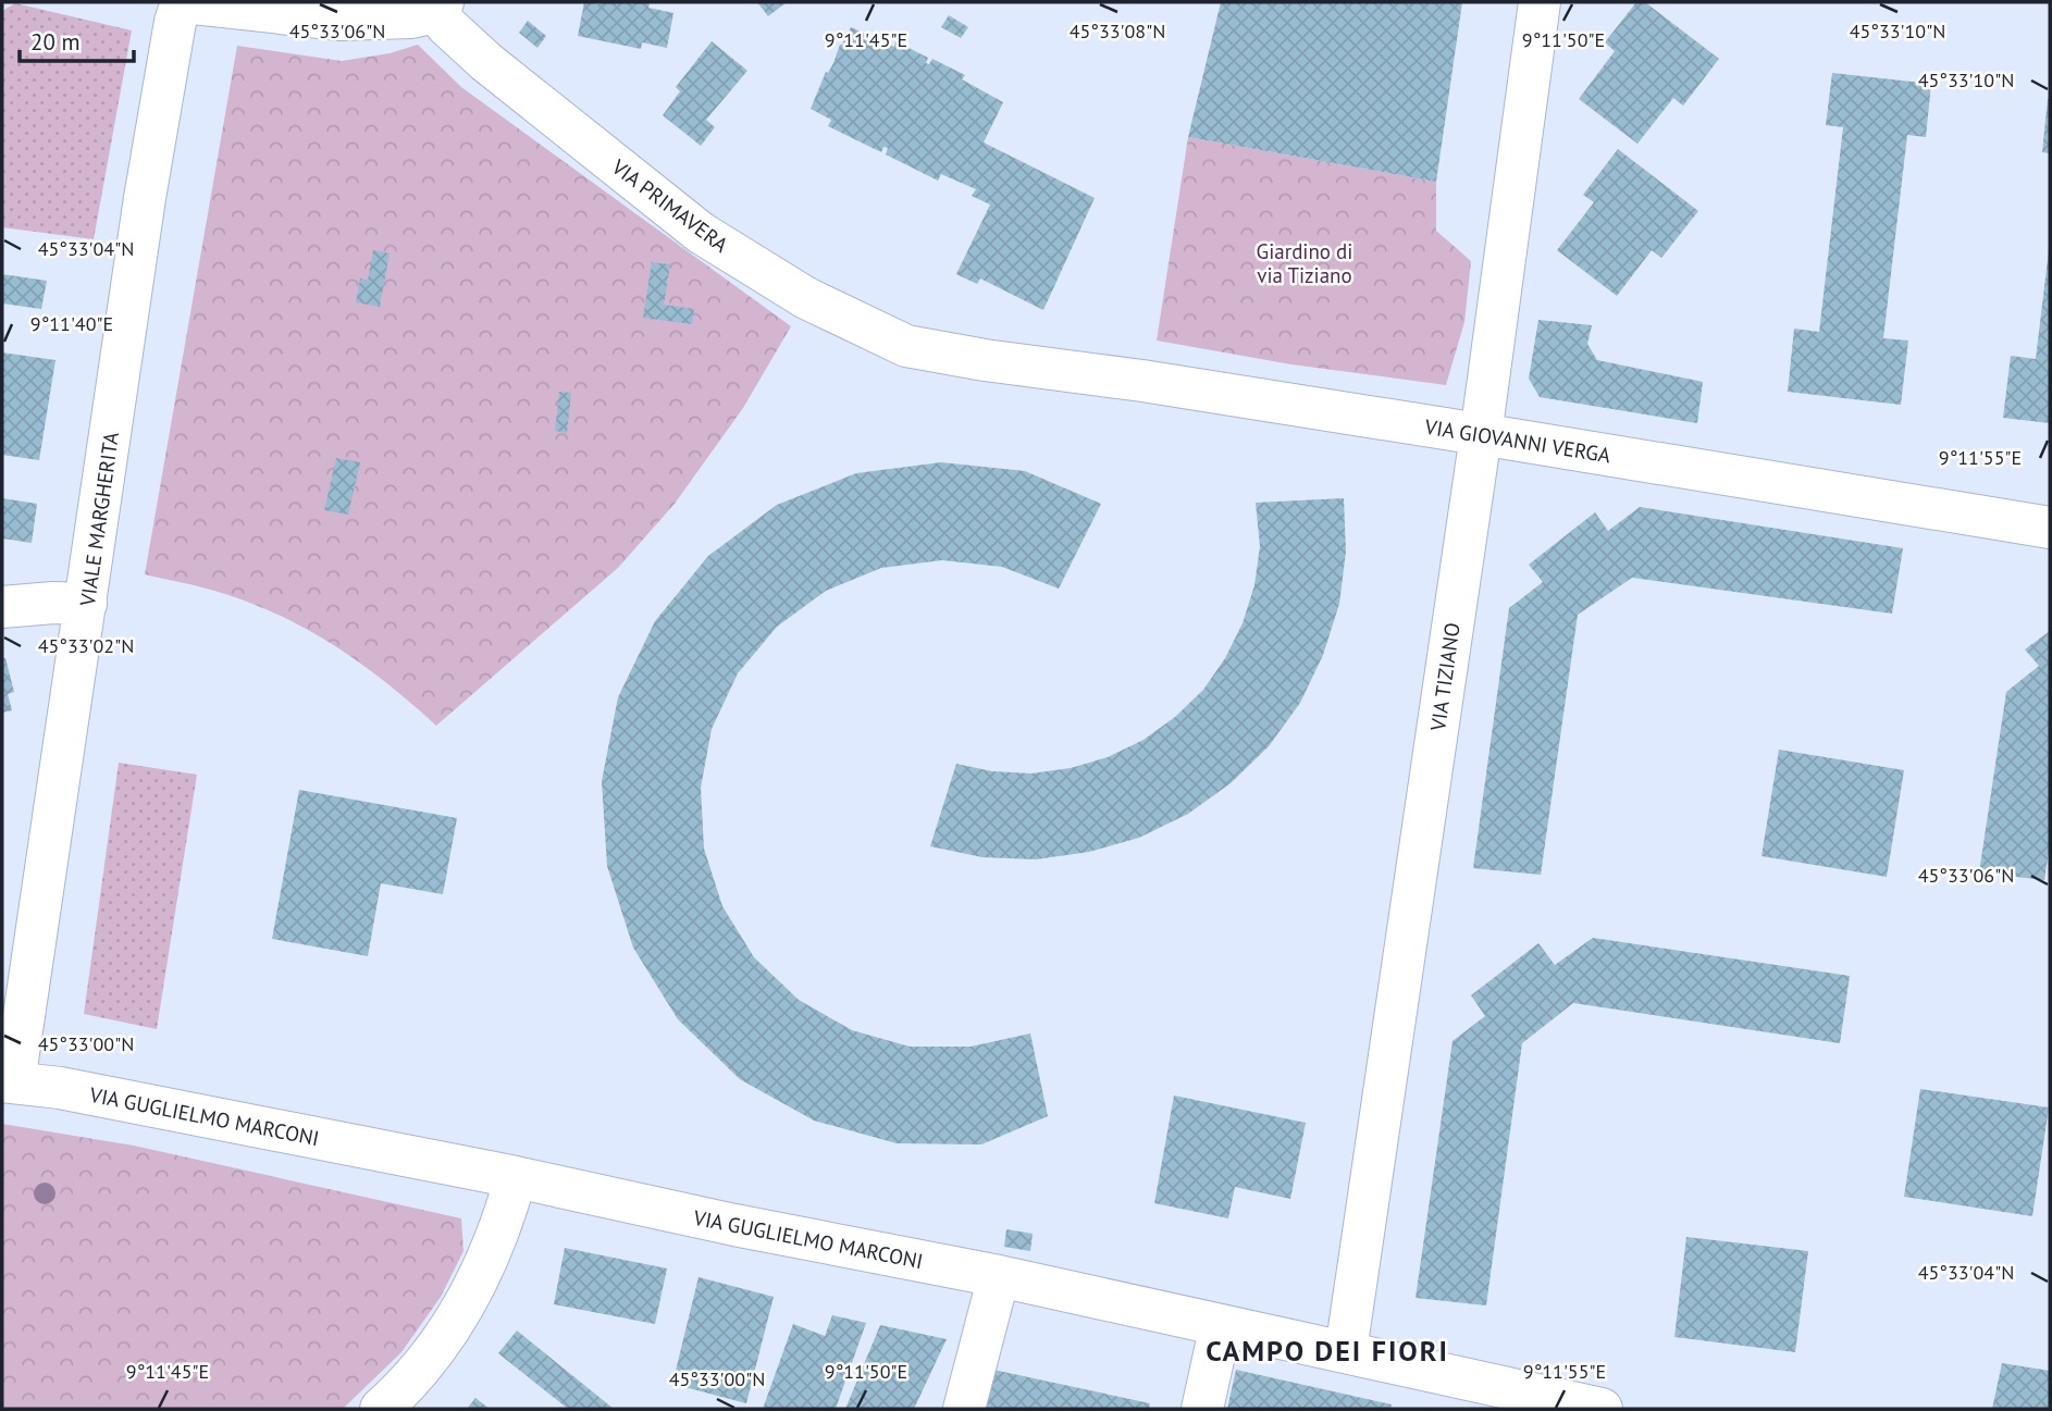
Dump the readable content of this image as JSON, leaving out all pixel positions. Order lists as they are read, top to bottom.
{
  "streets": {
    "street": [
      "VIA PRIMAVERA",
      "VIA GIOVANNI VERGA",
      "VIALE MARGHERITA",
      "VIA TIZIANO",
      "VIA GUGLIELMO MARCONI"
    ]
  },
  "crossings": [
    ["VIA PRIMAVERA", "VIA GIOVANNI VERGA"],
    ["VIA GIOVANNI VERGA", "VIA TIZIANO"],
    ["VIALE MARGHERITA", "VIA GUGLIELMO MARCONI"],
    ["VIA TIZIANO", "VIA GUGLIELMO MARCONI"]
  ],
  "districts": ["CAMPO DEI FIORI"],
  "parks": ["Giardino di via Tiziano"],
  "scale_bar": "20 m",
  "coordinates": [
    "45°33'06\"N",
    "45°33'08\"N",
    "45°33'10\"N",
    "9°11'45\"E",
    "9°11'50\"E",
    "45°33'04\"N",
    "9°11'40\"E",
    "9°11'55\"E",
    "45°33'02\"N",
    "45°33'00\"N"
  ]
}
